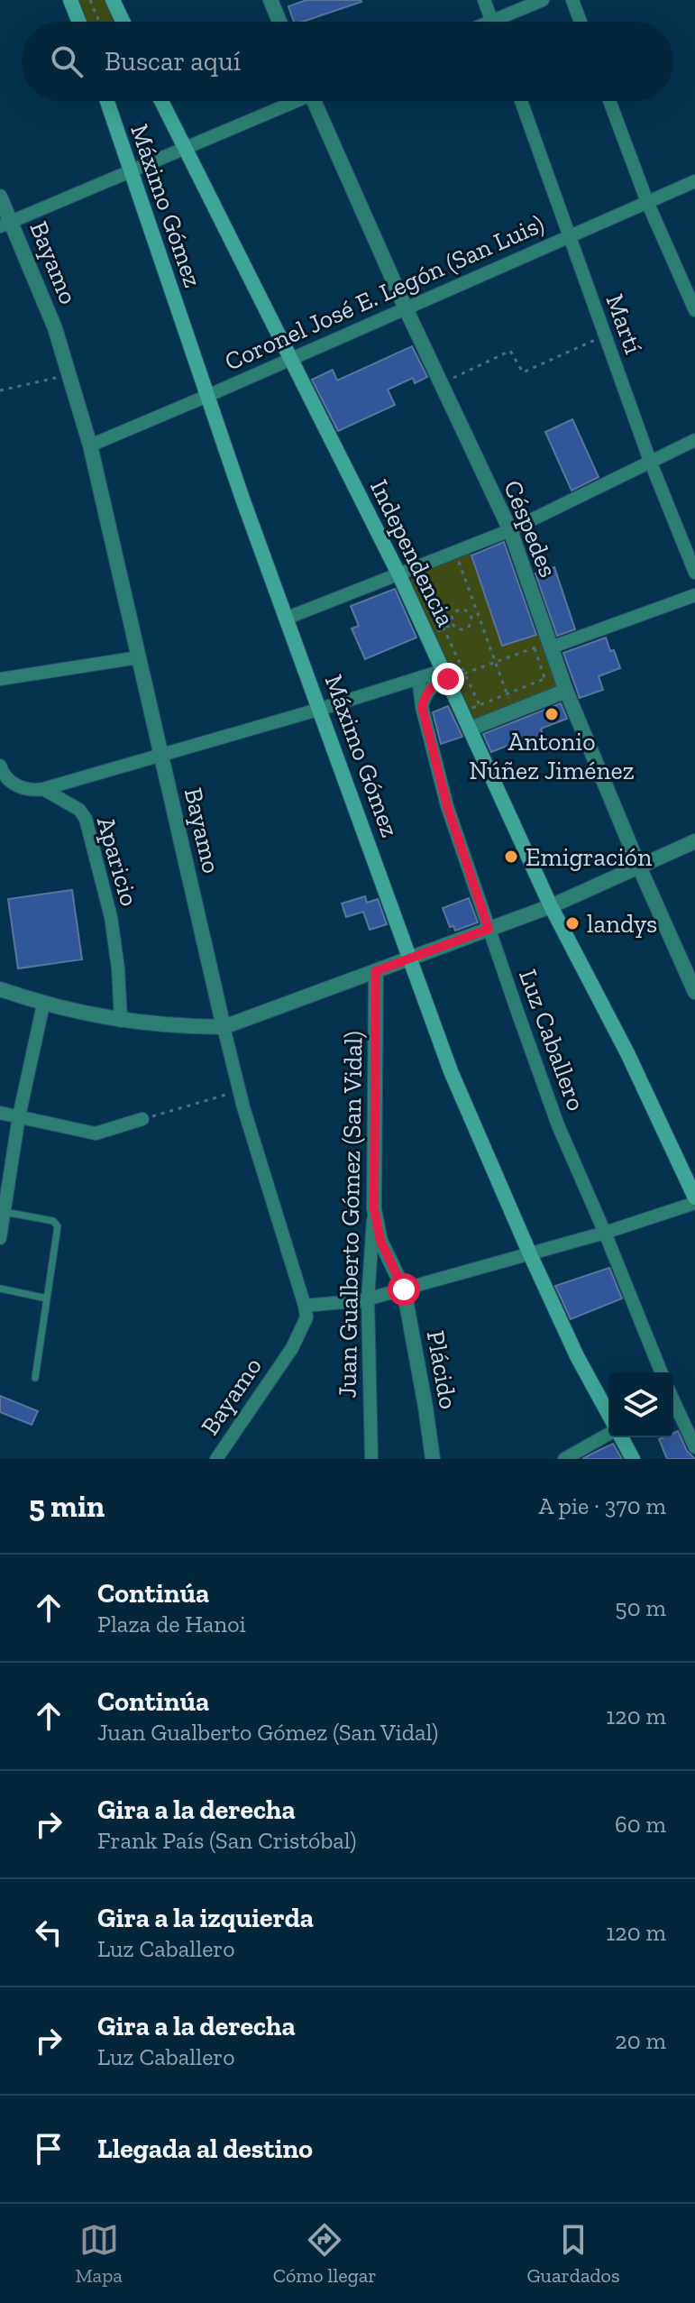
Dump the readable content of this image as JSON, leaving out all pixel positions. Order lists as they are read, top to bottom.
{
  "streets": {
    "main road": ["Máximo Gómez", "Independencia"],
    "street": [
      "Bayamo",
      "Coronel José E. Legón (San Luis)",
      "Martí",
      "Céspedes",
      "Aparicio",
      "Luz Caballero",
      "Juan Gualberto Gómez (San Vidal)",
      "Plácido"
    ]
  },
  "crossings": [
    ["Máximo Gómez", "Coronel José E. Legón (San Luis)"],
    ["Bayamo", "Coronel José E. Legón (San Luis)"],
    ["Coronel José E. Legón (San Luis)", "Martí"],
    ["Coronel José E. Legón (San Luis)", "Céspedes"],
    ["Coronel José E. Legón (San Luis)", "Independencia"],
    ["Juan Gualberto Gómez (San Vidal)", "Plácido"]
  ],
  "places": ["Antonio Núñez Jiménez", "Emigración", "landys"],
  "page": {
    "search": "Buscar aquí",
    "heading": ["5 min", "A pie · 370 m"],
    "list": [
      ["Continúa", "Plaza de Hanoi", "50 m"],
      ["Continúa", "Juan Gualberto Gómez (San Vidal)", "120 m"],
      ["Gira a la derecha", "Frank País (San Cristóbal)", "60 m"],
      ["Gira a la izquierda", "Luz Caballero", "120 m"],
      ["Gira a la derecha", "Luz Caballero", "20 m"],
      "Llegada al destino"
    ],
    "nav": ["Mapa", "Cómo llegar", "Guardados"]
  }
}
